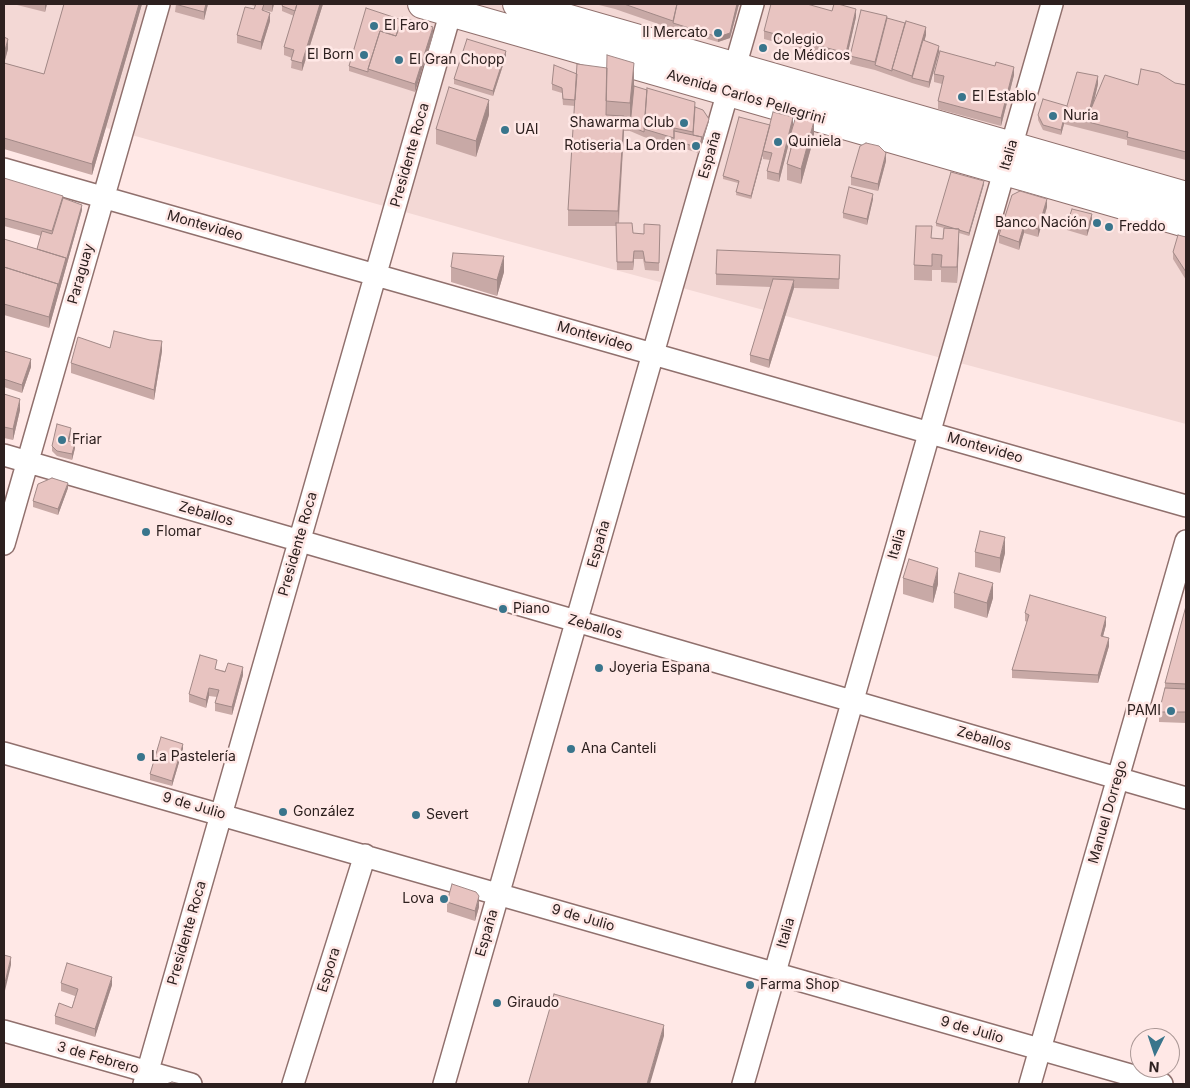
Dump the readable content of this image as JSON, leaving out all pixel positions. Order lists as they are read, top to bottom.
{
  "streets": {
    "main road": ["Avenida Carlos Pellegrini"],
    "street": [
      "Presidente Roca",
      "España",
      "Italia",
      "Montevideo",
      "Paraguay",
      "Zeballos",
      "9 de Julio",
      "Manuel Dorrego",
      "Espora",
      "3 de Febrero"
    ]
  },
  "crossings": [
    ["Avenida Carlos Pellegrini", "Presidente Roca"],
    ["Avenida Carlos Pellegrini", "España"],
    ["Avenida Carlos Pellegrini", "Italia"],
    ["Presidente Roca", "Montevideo"],
    ["Presidente Roca", "Zeballos"],
    ["Presidente Roca", "9 de Julio"],
    ["Presidente Roca", "3 de Febrero"],
    ["España", "Montevideo"],
    ["España", "Zeballos"],
    ["España", "9 de Julio"],
    ["Italia", "Montevideo"],
    ["Italia", "Zeballos"],
    ["Italia", "9 de Julio"],
    ["Montevideo", "Paraguay"],
    ["Paraguay", "Zeballos"],
    ["Zeballos", "Manuel Dorrego"],
    ["9 de Julio", "Manuel Dorrego"],
    ["9 de Julio", "Espora"]
  ],
  "places": [
    "El Faro",
    "Il Mercato",
    "Colegio de Médicos",
    "El Born",
    "El Gran Chopp",
    "El Establo",
    "Nuria",
    "Shawarma Club",
    "UAI",
    "Quiniela",
    "Rotiseria La Orden",
    "Banco Nación",
    "Freddo",
    "Friar",
    "Flomar",
    "Piano",
    "Joyeria Espana",
    "PAMI",
    "Ana Canteli",
    "La Pastelería",
    "González",
    "Severt",
    "Lova",
    "Farma Shop",
    "Giraudo"
  ],
  "north": "bottom"
}
